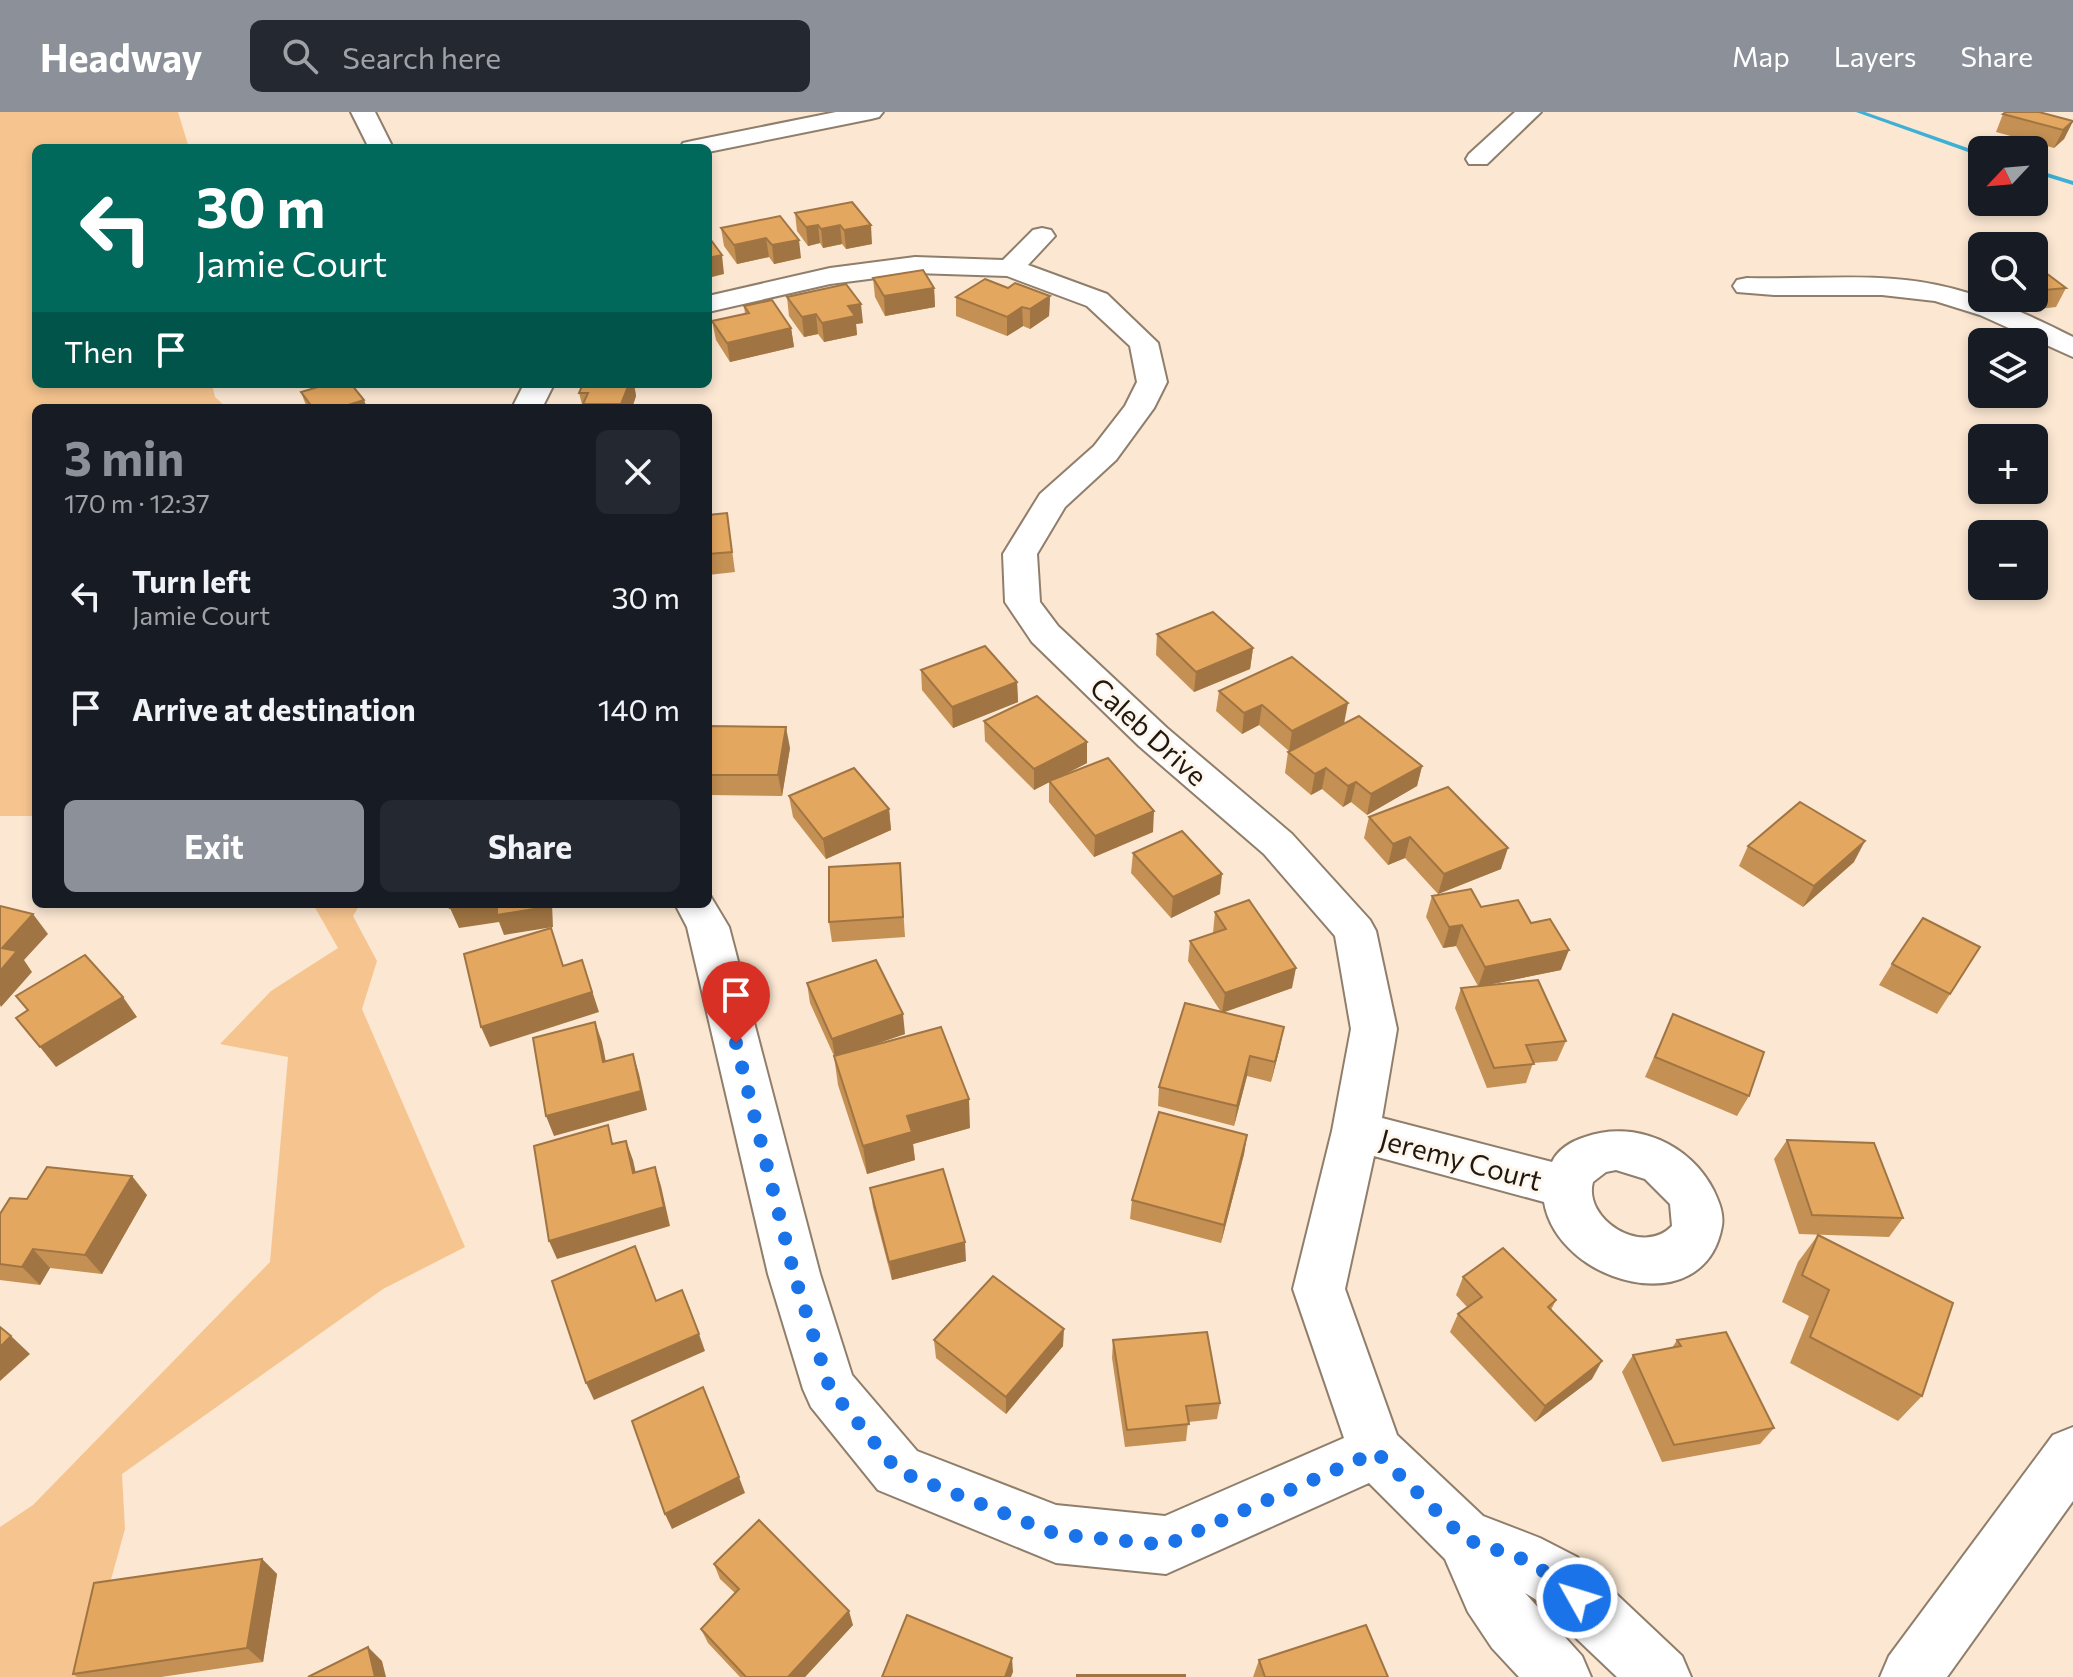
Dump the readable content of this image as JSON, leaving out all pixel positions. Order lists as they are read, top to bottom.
{
  "streets": {
    "street": ["Caleb Drive", "Jeremy Court"]
  },
  "crossings": [
    ["Caleb Drive", "Jeremy Court"]
  ],
  "north": "bottom left",
  "page": {
    "header": "Headway",
    "search": "Search here",
    "nav": ["Map", "Layers", "Share"],
    "map_buttons": ["+", "−"],
    "turn": ["30 m", "Jamie Court"],
    "then": "Then",
    "heading": ["3 min", "170 m · 12:37"],
    "list": [
      {
        "name": "Turn left",
        "note": "Jamie Court",
        "value": "30 m"
      },
      {
        "name": "Arrive at destination",
        "value": "140 m"
      }
    ],
    "buttons": ["Exit", "Share"]
  }
}
